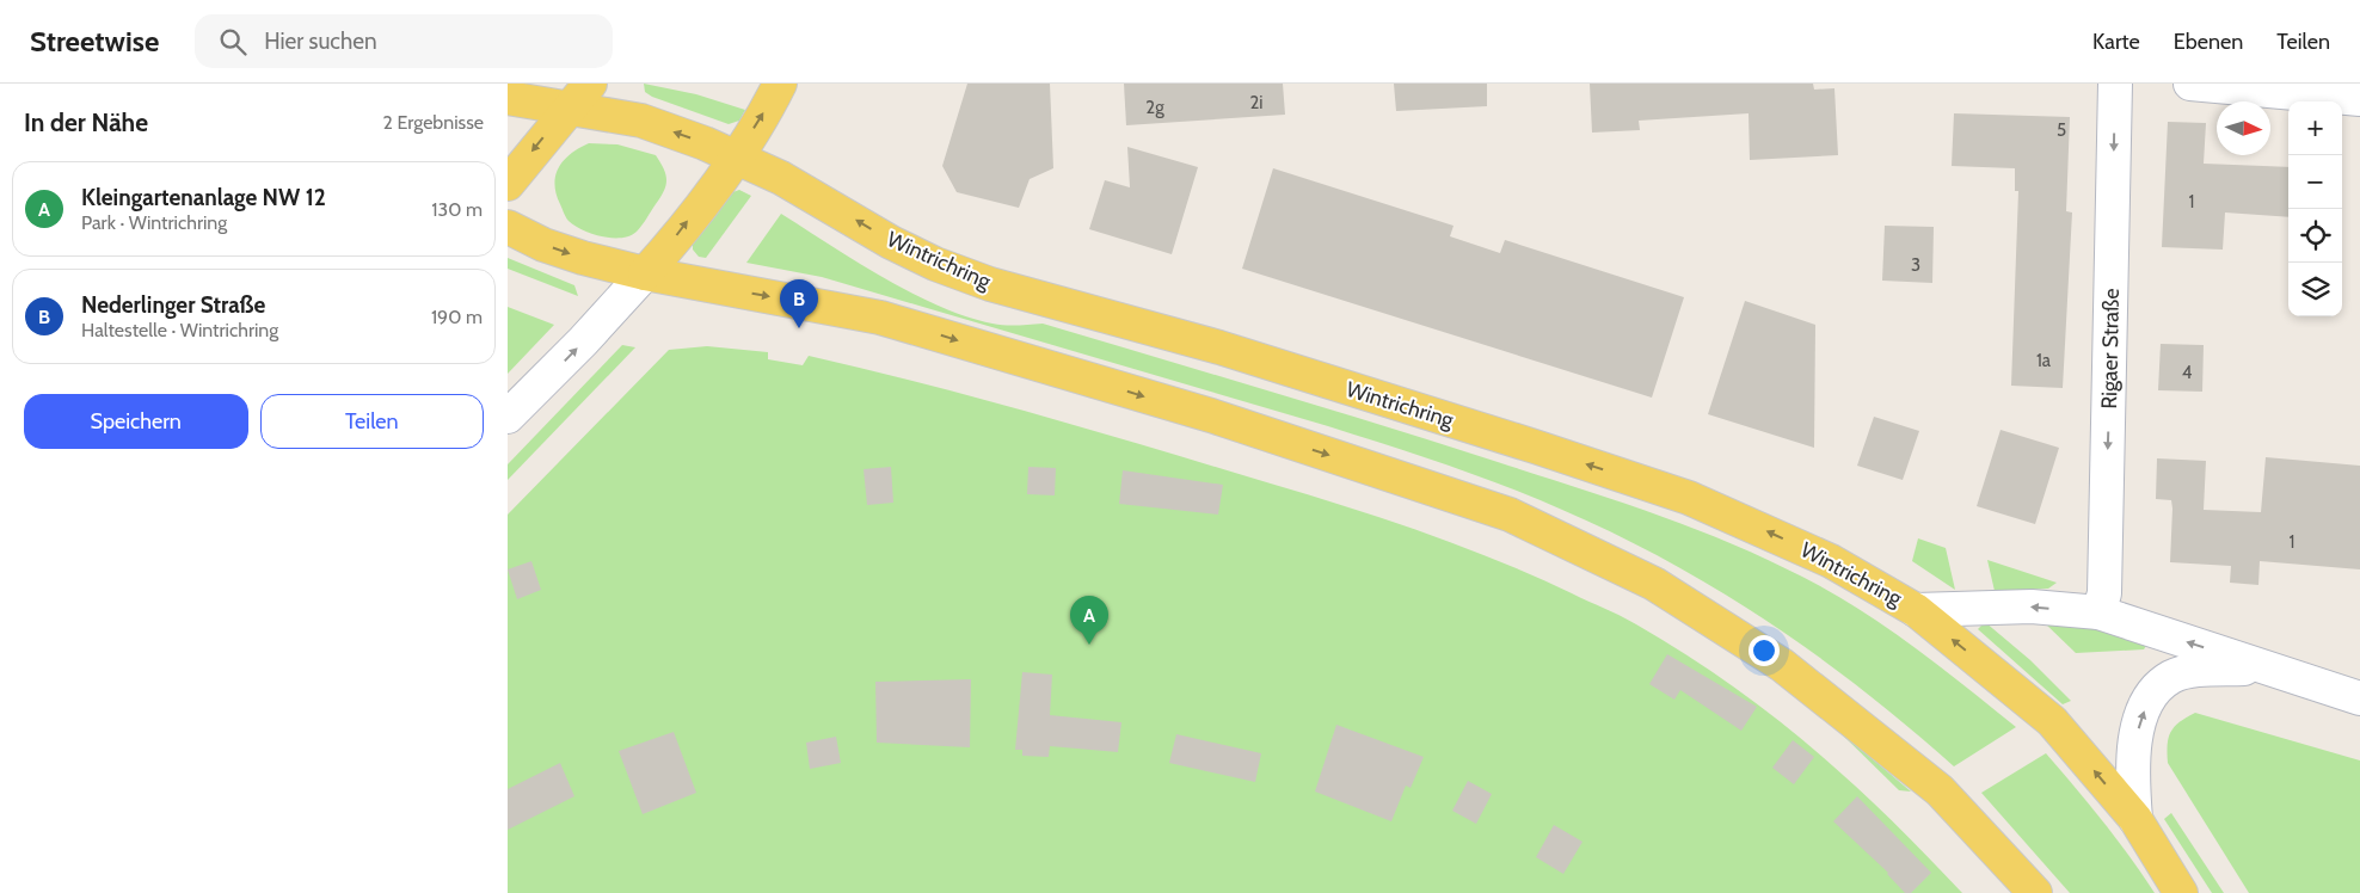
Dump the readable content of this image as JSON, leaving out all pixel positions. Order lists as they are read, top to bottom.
{
  "streets": {
    "main road": ["Wintrichring"],
    "street": ["Rigaer Straße"]
  },
  "one_way": ["Rigaer Straße"],
  "house_numbers": [
    "2i",
    "2g",
    "5",
    "1",
    "3",
    "1a",
    "4",
    "1"
  ],
  "north": "right",
  "page": {
    "header": "Streetwise",
    "search": "Hier suchen",
    "nav": ["Karte", "Ebenen", "Teilen"],
    "heading": ["In der Nähe", "2 Ergebnisse"],
    "map_buttons": ["+", "−"],
    "list": [
      {
        "mark": "A",
        "name": "Kleingartenanlage NW 12",
        "note": "Park · Wintrichring",
        "value": "130 m"
      },
      {
        "mark": "B",
        "name": "Nederlinger Straße",
        "note": "Haltestelle · Wintrichring",
        "value": "190 m"
      }
    ],
    "pins": ["B", "A"],
    "buttons": ["Speichern", "Teilen"]
  }
}
